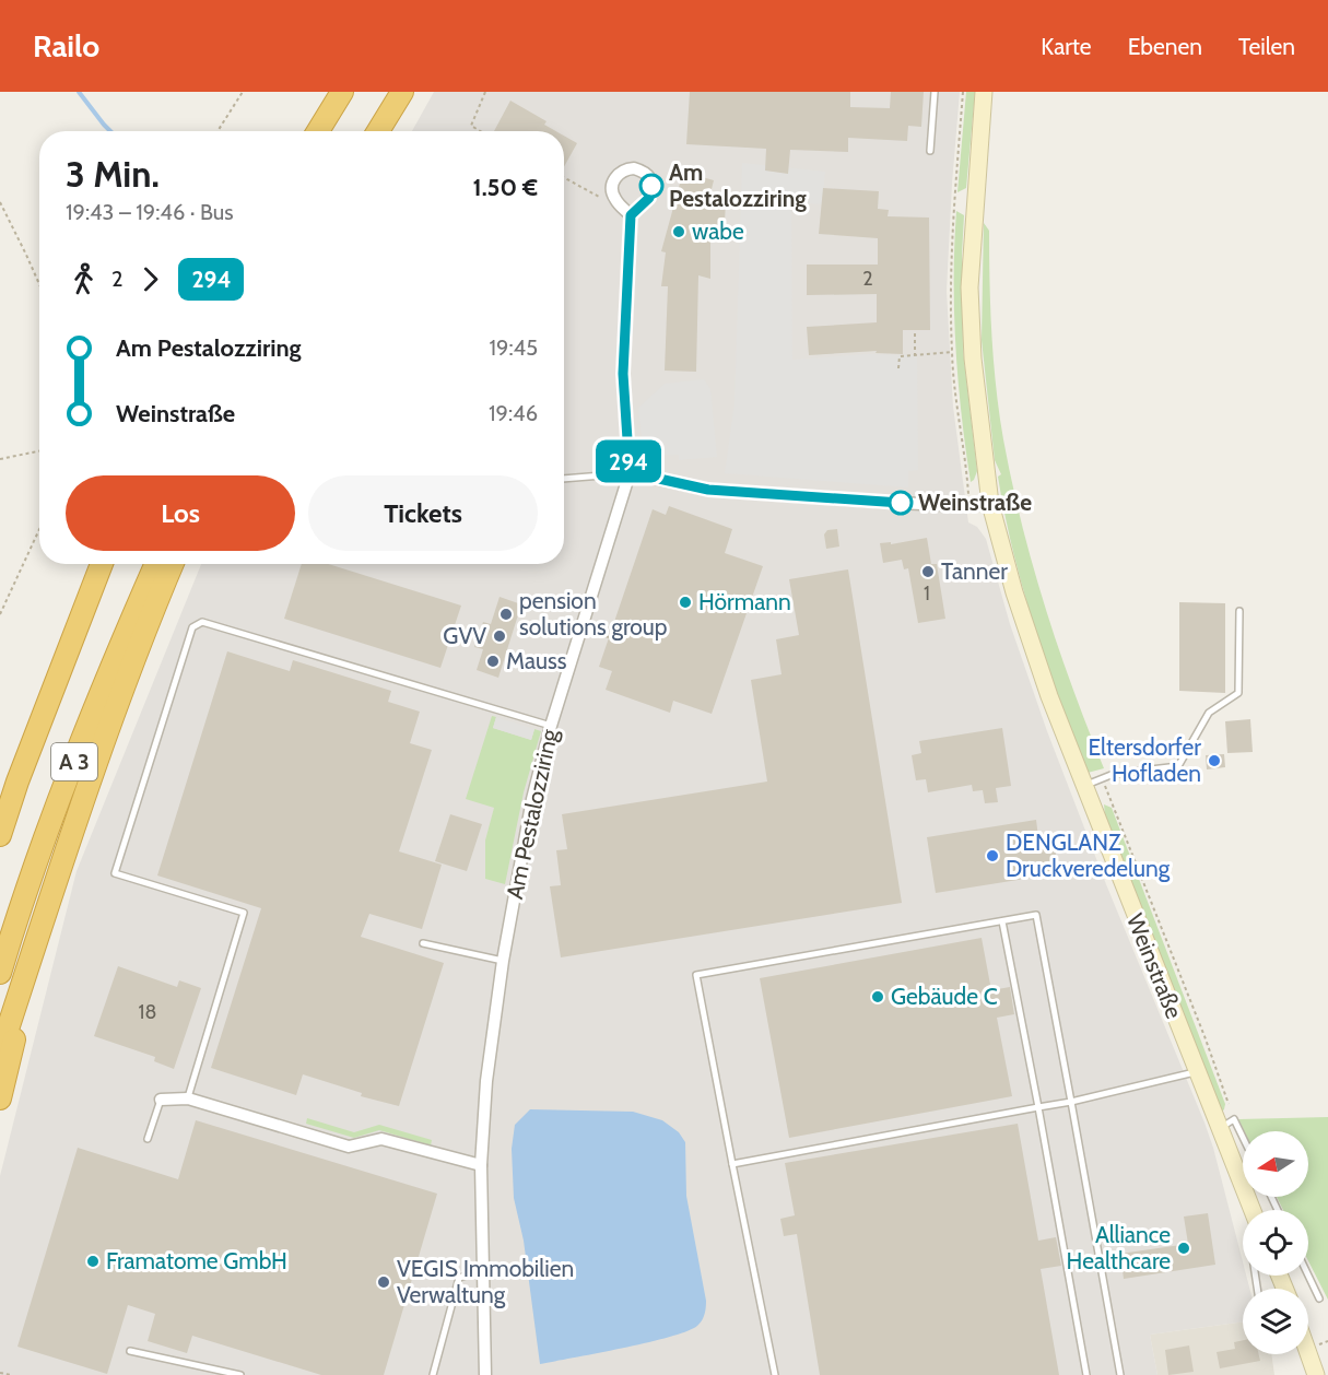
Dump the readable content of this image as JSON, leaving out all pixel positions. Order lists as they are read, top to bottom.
{
  "streets": {
    "highway": ["A 3"],
    "main road": ["Weinstraße"],
    "street": ["Am Pestalozziring"]
  },
  "places": [
    "Am Pestalozziring",
    "wabe",
    "Weinstraße",
    "Tanner",
    "Hörmann",
    "pension solutions group",
    "GVV",
    "Mauss",
    "Eltersdorfer Hofladen",
    "DENGLANZ Druckveredelung",
    "Gebäude C",
    "Alliance Healthcare",
    "Framatome GmbH",
    "VEGIS Immobilien Verwaltung"
  ],
  "lines": ["bus line 294"],
  "house_numbers": ["2", "1", "18"],
  "north": "left",
  "page": {
    "header": "Railo",
    "nav": ["Karte", "Ebenen", "Teilen"],
    "on_map": "294",
    "heading": ["3 Min.", "19:43 – 19:46 · Bus", "1.50 €"],
    "legs": ["2", "294"],
    "list": [
      {
        "name": "Am Pestalozziring",
        "value": "19:45"
      },
      {
        "name": "Weinstraße",
        "value": "19:46"
      }
    ],
    "buttons": ["Los", "Tickets"]
  }
}
